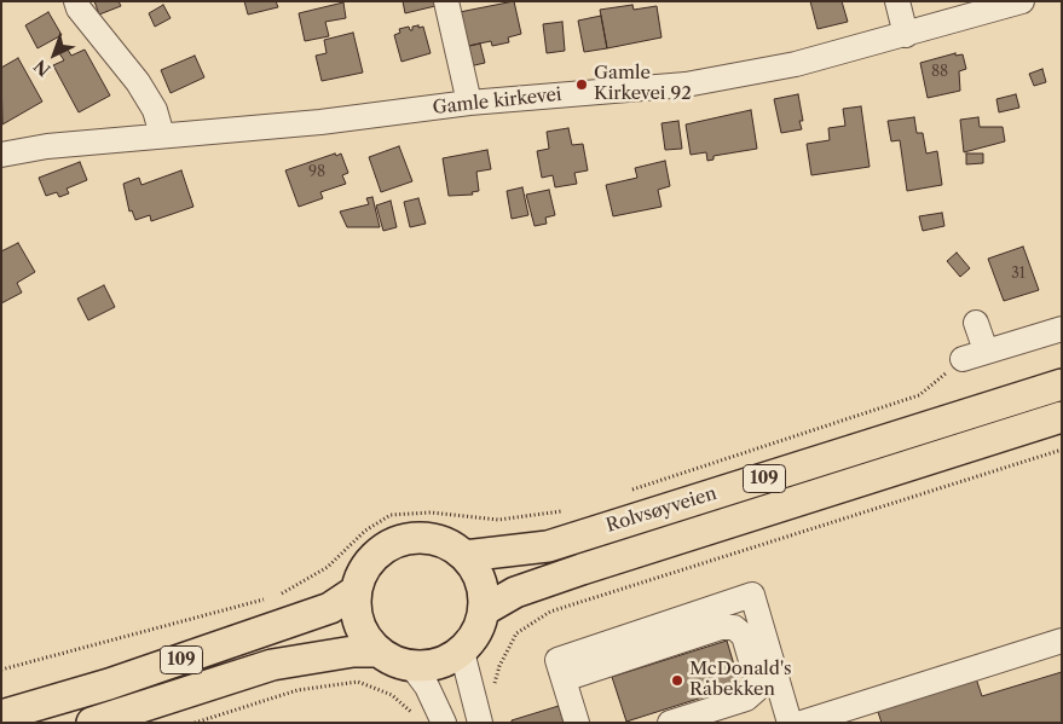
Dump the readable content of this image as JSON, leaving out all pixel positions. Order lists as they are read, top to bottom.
{
  "streets": {
    "main road": ["109", "Rolvsøyveien"],
    "street": ["Gamle kirkevei"]
  },
  "crossings": [
    ["109", "Rolvsøyveien"]
  ],
  "places": ["Gamle Kirkevei 92", "McDonald's Råbekken"],
  "house_numbers": ["88", "98", "31"],
  "north": "bottom left"
}
